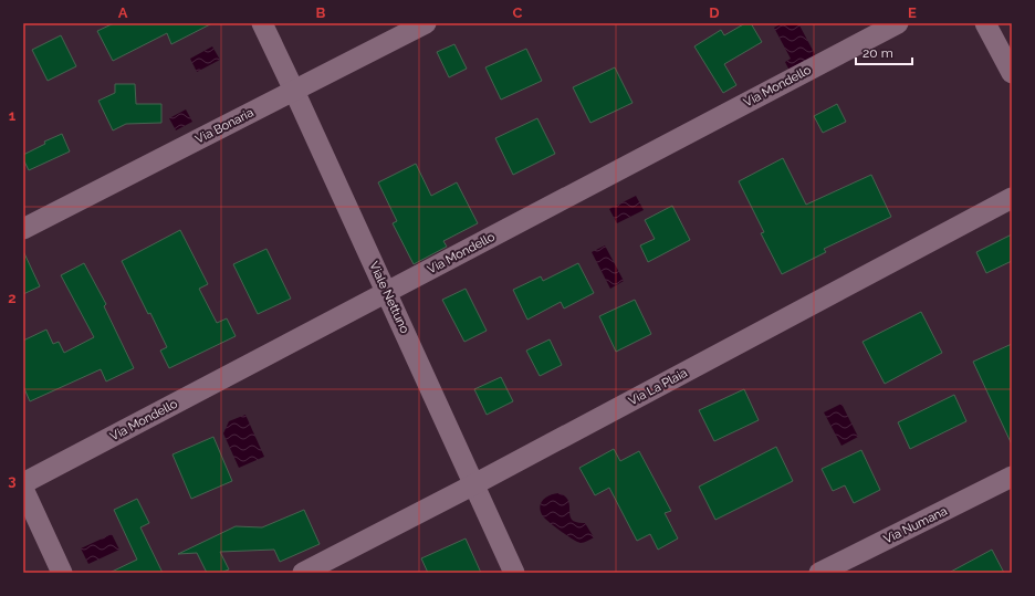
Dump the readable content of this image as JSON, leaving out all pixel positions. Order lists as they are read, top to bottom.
{
  "streets": {
    "street": [
      "Via Mondello",
      "Via Bonaria",
      "Viale Nettuno",
      "Via La Plaia",
      "Via Numana"
    ]
  },
  "crossings": [
    ["Via Mondello", "Viale Nettuno"],
    ["Via Bonaria", "Viale Nettuno"],
    ["Viale Nettuno", "Via La Plaia"]
  ],
  "scale_bar": "20 m",
  "grid": {
    "columns": [
      "A",
      "B",
      "C",
      "D",
      "E"
    ],
    "rows": ["1", "2", "3"]
  }
}
